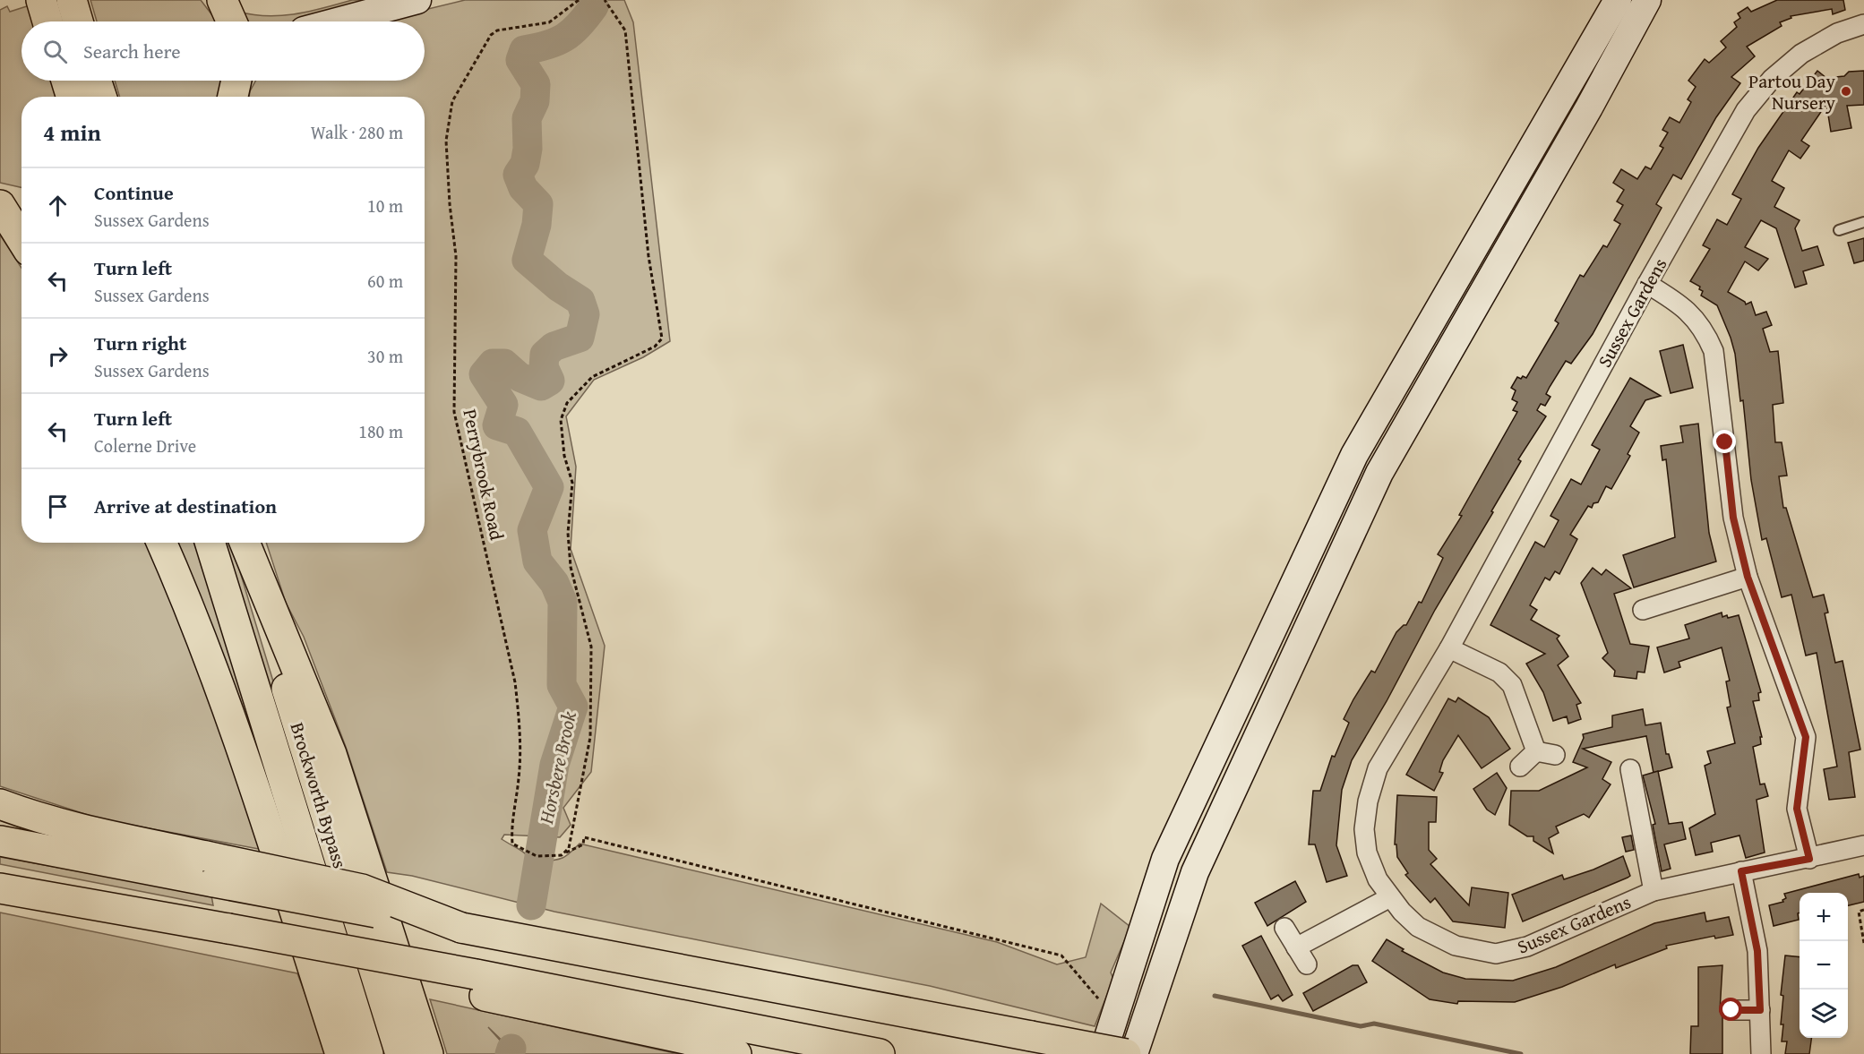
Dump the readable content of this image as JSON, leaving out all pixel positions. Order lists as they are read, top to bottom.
{
  "streets": {
    "highway": ["Brockworth Bypass"],
    "street": ["Sussex Gardens"],
    "path": ["Perrybrook Road"]
  },
  "water": ["Horsbere Brook"],
  "places": ["Partou Day Nursery"],
  "page": {
    "search": "Search here",
    "heading": ["4 min", "Walk · 280 m"],
    "list": [
      ["Continue", "Sussex Gardens", "10 m"],
      ["Turn left", "Sussex Gardens", "60 m"],
      ["Turn right", "Sussex Gardens", "30 m"],
      ["Turn left", "Colerne Drive", "180 m"],
      "Arrive at destination"
    ],
    "map_buttons": ["+", "−"]
  }
}
